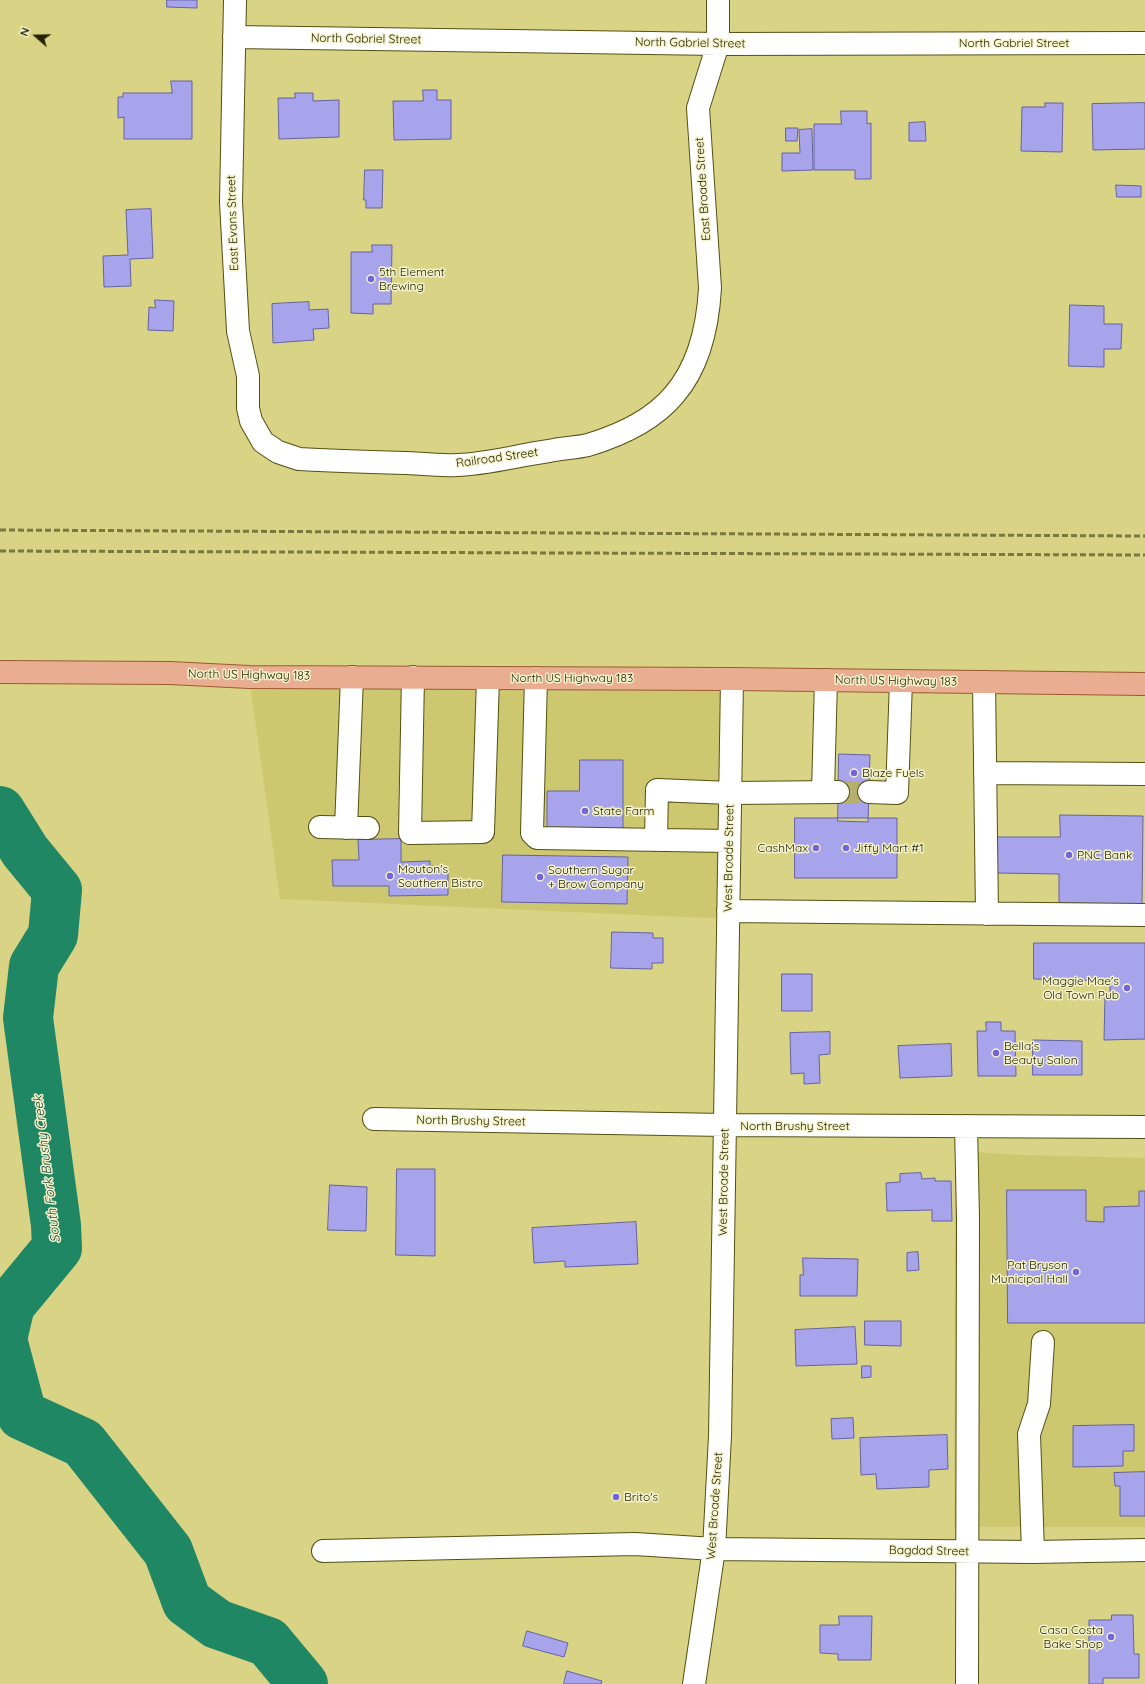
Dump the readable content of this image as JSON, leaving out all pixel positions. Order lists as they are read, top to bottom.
{
  "streets": {
    "main road": ["North US Highway 183"],
    "street": [
      "North Gabriel Street",
      "East Broade Street",
      "East Evans Street",
      "Railroad Street",
      "West Broade Street",
      "North Brushy Street",
      "Bagdad Street"
    ]
  },
  "crossings": [
    ["North Gabriel Street", "East Broade Street"],
    ["North Gabriel Street", "East Evans Street"],
    ["East Broade Street", "Railroad Street"],
    ["East Evans Street", "Railroad Street"],
    ["North US Highway 183", "West Broade Street"],
    ["West Broade Street", "North Brushy Street"],
    ["West Broade Street", "Bagdad Street"]
  ],
  "water": ["South Fork Brushy Creek"],
  "places": [
    "5th Element Brewing",
    "Blaze Fuels",
    "State Farm",
    "CashMax",
    "Jiffy Mart #1",
    "PNC Bank",
    "Mouton's Southern Bistro",
    "Southern Sugar + Brow Company",
    "Maggie Mae's Old Town Pub",
    "Bella's Beauty Salon",
    "Pat Bryson Municipal Hall",
    "Brito's",
    "Casa Costa Bake Shop"
  ],
  "north": "left"
}
